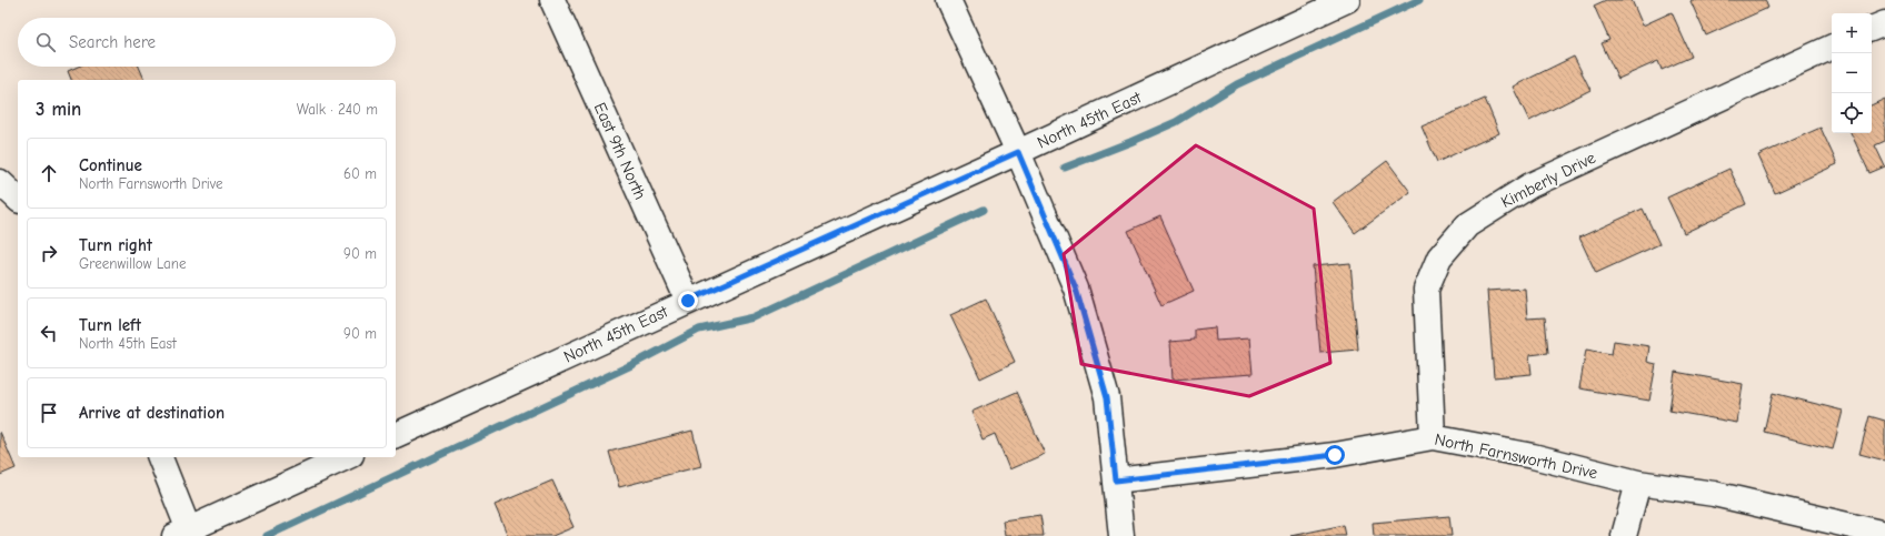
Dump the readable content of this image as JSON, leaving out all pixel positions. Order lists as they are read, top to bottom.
{
  "streets": {
    "street": [
      "North 45th East",
      "East 9th North",
      "Kimberly Drive",
      "North Farnsworth Drive"
    ]
  },
  "crossings": [
    ["North 45th East", "East 9th North"],
    ["Kimberly Drive", "North Farnsworth Drive"]
  ],
  "page": {
    "map_buttons": ["+", "−"],
    "search": "Search here",
    "heading": ["3 min", "Walk · 240 m"],
    "list": [
      ["Continue", "North Farnsworth Drive", "60 m"],
      ["Turn right", "Greenwillow Lane", "90 m"],
      ["Turn left", "North 45th East", "90 m"],
      "Arrive at destination"
    ]
  }
}
